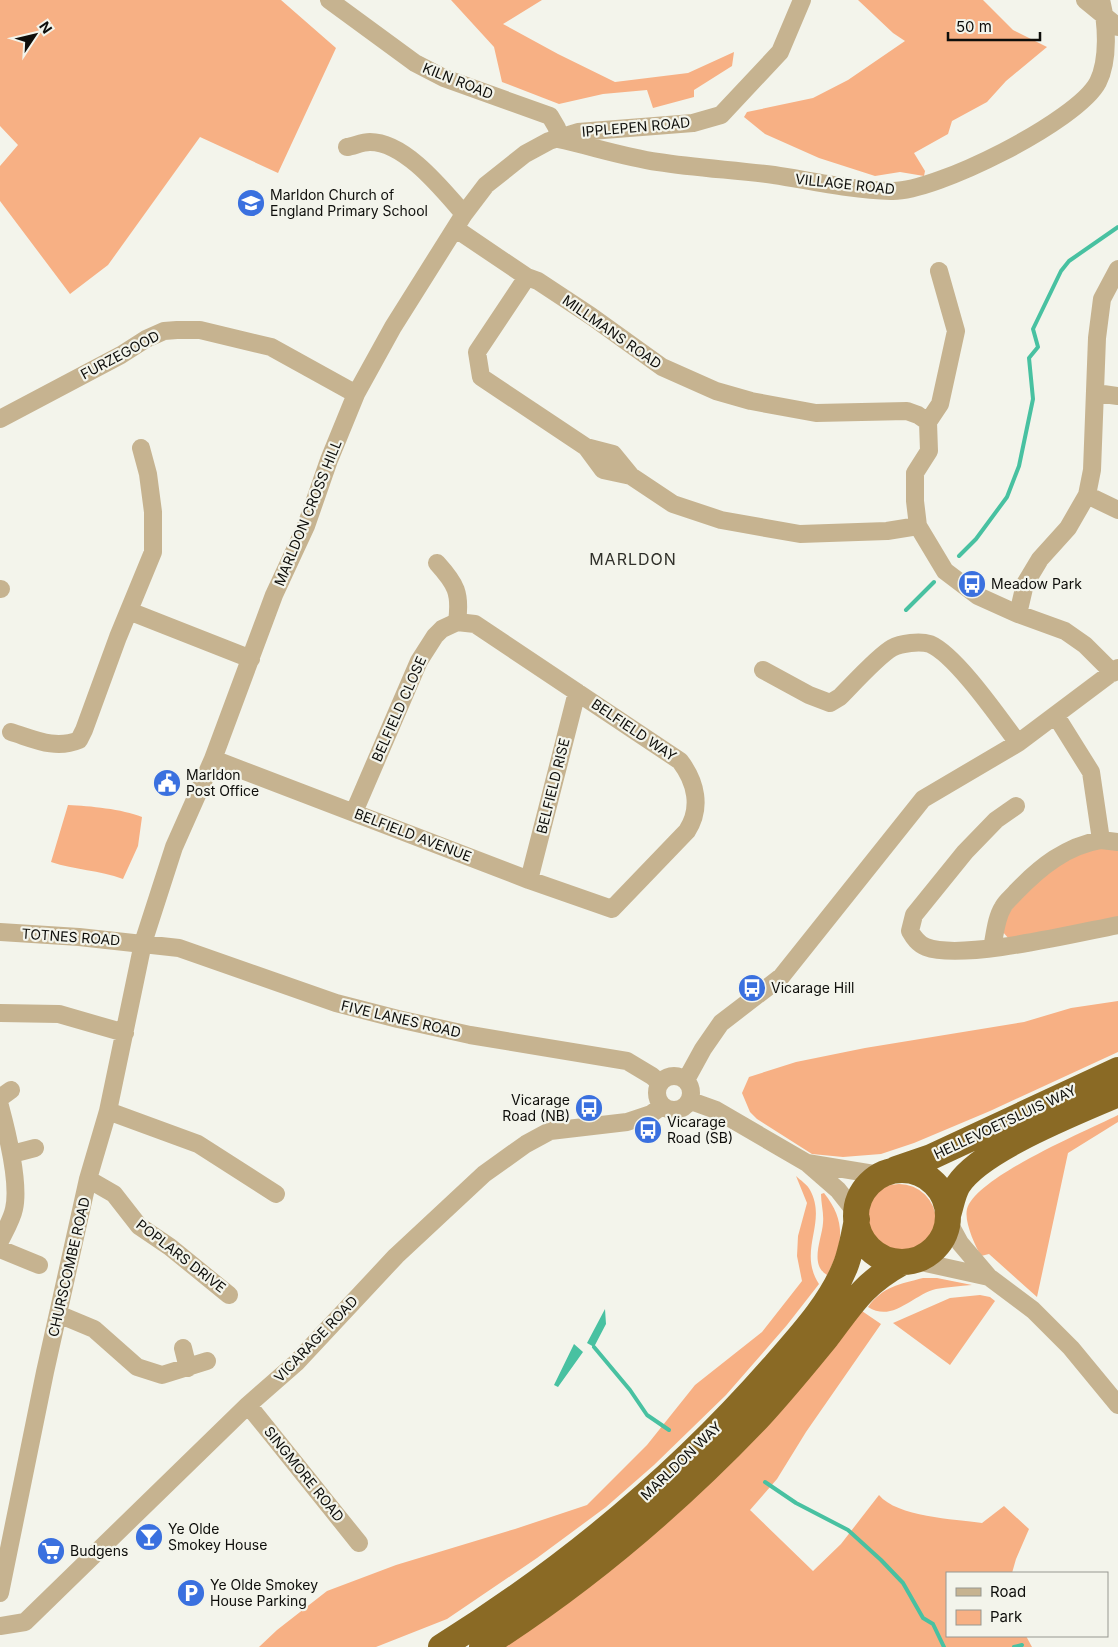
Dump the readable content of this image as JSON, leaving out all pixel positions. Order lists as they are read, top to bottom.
{
  "streets": {
    "highway": ["HELLEVOETSLUIS WAY", "MARLDON WAY"],
    "street": [
      "KILN ROAD",
      "IPPLEPEN ROAD",
      "VILLAGE ROAD",
      "MILLMANS ROAD",
      "FURZEGOOD",
      "MARLDON CROSS HILL",
      "BELFIELD CLOSE",
      "BELFIELD WAY",
      "BELFIELD RISE",
      "BELFIELD AVENUE",
      "TOTNES ROAD",
      "FIVE LANES ROAD",
      "POPLARS DRIVE",
      "CHURSCOMBE ROAD",
      "VICARAGE ROAD",
      "SINGMORE ROAD"
    ]
  },
  "crossings": [
    ["KILN ROAD", "IPPLEPEN ROAD"],
    ["KILN ROAD", "VILLAGE ROAD"],
    ["KILN ROAD", "MARLDON CROSS HILL"],
    ["IPPLEPEN ROAD", "VILLAGE ROAD"],
    ["IPPLEPEN ROAD", "MARLDON CROSS HILL"],
    ["VILLAGE ROAD", "MARLDON CROSS HILL"],
    ["MILLMANS ROAD", "MARLDON CROSS HILL"],
    ["FURZEGOOD", "MARLDON CROSS HILL"],
    ["MARLDON CROSS HILL", "BELFIELD AVENUE"],
    ["MARLDON CROSS HILL", "TOTNES ROAD"],
    ["MARLDON CROSS HILL", "FIVE LANES ROAD"],
    ["MARLDON CROSS HILL", "CHURSCOMBE ROAD"],
    ["BELFIELD CLOSE", "BELFIELD WAY"],
    ["BELFIELD CLOSE", "BELFIELD AVENUE"],
    ["BELFIELD WAY", "BELFIELD RISE"],
    ["BELFIELD WAY", "BELFIELD AVENUE"],
    ["BELFIELD RISE", "BELFIELD AVENUE"],
    ["TOTNES ROAD", "FIVE LANES ROAD"],
    ["TOTNES ROAD", "CHURSCOMBE ROAD"],
    ["FIVE LANES ROAD", "CHURSCOMBE ROAD"],
    ["FIVE LANES ROAD", "VICARAGE ROAD"],
    ["HELLEVOETSLUIS WAY", "MARLDON WAY"],
    ["POPLARS DRIVE", "CHURSCOMBE ROAD"],
    ["VICARAGE ROAD", "SINGMORE ROAD"]
  ],
  "districts": ["MARLDON"],
  "places": {
    "school or university": ["Marldon Church of England Primary School"],
    "bus stop": [
      "Meadow Park",
      "Vicarage Hill",
      "Vicarage Road (NB)",
      "Vicarage Road (SB)"
    ],
    "public building": ["Marldon Post Office"],
    "bar": ["Ye Olde Smokey House"],
    "supermarket": ["Budgens"],
    "parking": ["Ye Olde Smokey House Parking"]
  },
  "legend": ["Road", "Park"],
  "scale_bar": "50 m",
  "north": "top right"
}
